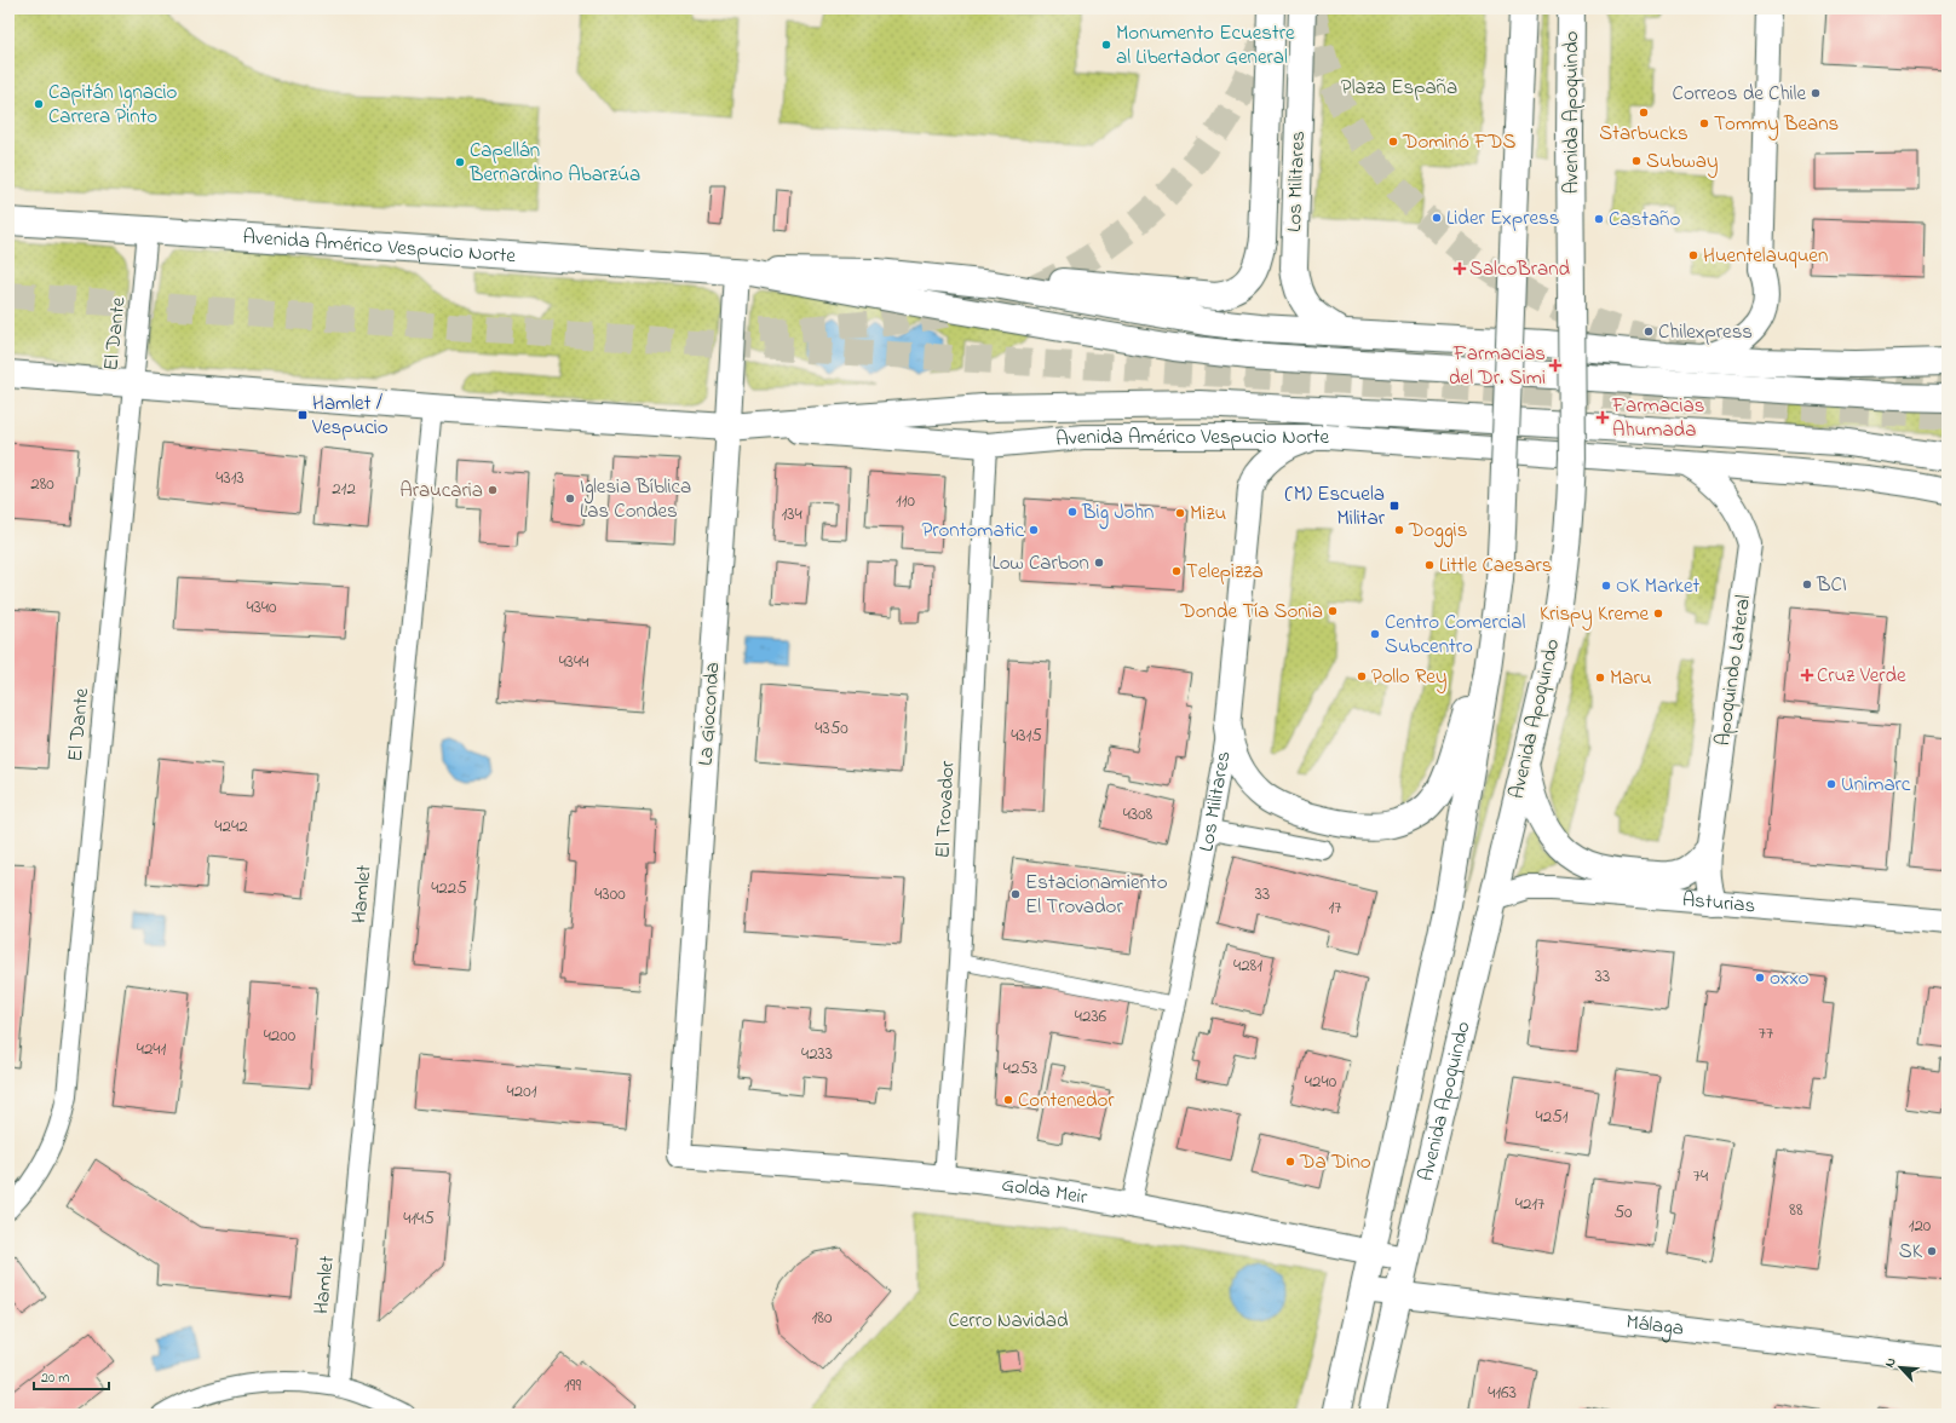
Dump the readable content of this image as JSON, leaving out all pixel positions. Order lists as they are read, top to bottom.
{
  "streets": {
    "main road": ["Avenida Apoquindo", "Los Militares", "Avenida Américo Vespucio Norte"],
    "street": [
      "El Dante",
      "Apoquindo Lateral",
      "La Gioconda",
      "El Trovador",
      "Hamlet",
      "Asturias",
      "Golda Meir",
      "Málaga"
    ]
  },
  "crossings": [
    ["Avenida Apoquindo", "Asturias"],
    ["Avenida Apoquindo", "Golda Meir"],
    ["Avenida Apoquindo", "Málaga"],
    ["Los Militares", "Avenida Américo Vespucio Norte"],
    ["Los Militares", "Golda Meir"],
    ["Avenida Américo Vespucio Norte", "El Dante"],
    ["Avenida Américo Vespucio Norte", "Apoquindo Lateral"],
    ["Avenida Américo Vespucio Norte", "La Gioconda"],
    ["Avenida Américo Vespucio Norte", "El Trovador"],
    ["Avenida Américo Vespucio Norte", "Hamlet"],
    ["Apoquindo Lateral", "Asturias"],
    ["La Gioconda", "Golda Meir"],
    ["El Trovador", "Golda Meir"]
  ],
  "parks": ["Plaza España", "Cerro Navidad"],
  "places": {
    "other": [
      "Monumento Ecuestre al Libertador General",
      "Correos de Chile",
      "Capitán Ignacio Carrera Pinto",
      "Starbucks",
      "Tommy Beans",
      "Dominó FDS",
      "Subway",
      "Capellán Bernardino Abarzúa",
      "Lider Express",
      "Castaño",
      "Huentelauquen",
      "Chilexpress",
      "Araucaria",
      "Iglesia Bíblica Las Condes",
      "Big John",
      "Mizu",
      "Prontomatic",
      "Doggis",
      "Low Carbon",
      "Little Caesars",
      "Telepizza",
      "BCI",
      "OK Market",
      "Donde Tía Sonia",
      "Krispy Kreme",
      "Centro Comercial Subcentro",
      "Pollo Rey",
      "Maru",
      "Unimarc",
      "Estacionamiento El Trovador",
      "oxxo",
      "Contenedor",
      "Da Dino",
      "SK"
    ],
    "health": [
      "SalcoBrand",
      "Farmacias del Dr. Simi",
      "Farmacias Ahumada",
      "Cruz Verde"
    ],
    "transit": ["Hamlet / Vespucio", "(M) Escuela Militar"]
  },
  "house_numbers": [
    "4313",
    "280",
    "212",
    "110",
    "134",
    "4340",
    "4344",
    "4350",
    "4315",
    "4308",
    "4242",
    "4225",
    "4300",
    "33",
    "17",
    "4281",
    "33",
    "4236",
    "77",
    "4200",
    "4241",
    "4233",
    "4253",
    "4240",
    "4201",
    "4251",
    "74",
    "4217",
    "88",
    "50",
    "4145",
    "120",
    "180",
    "199",
    "4163"
  ],
  "scale_bar": "20 m",
  "north": "top left"
}
